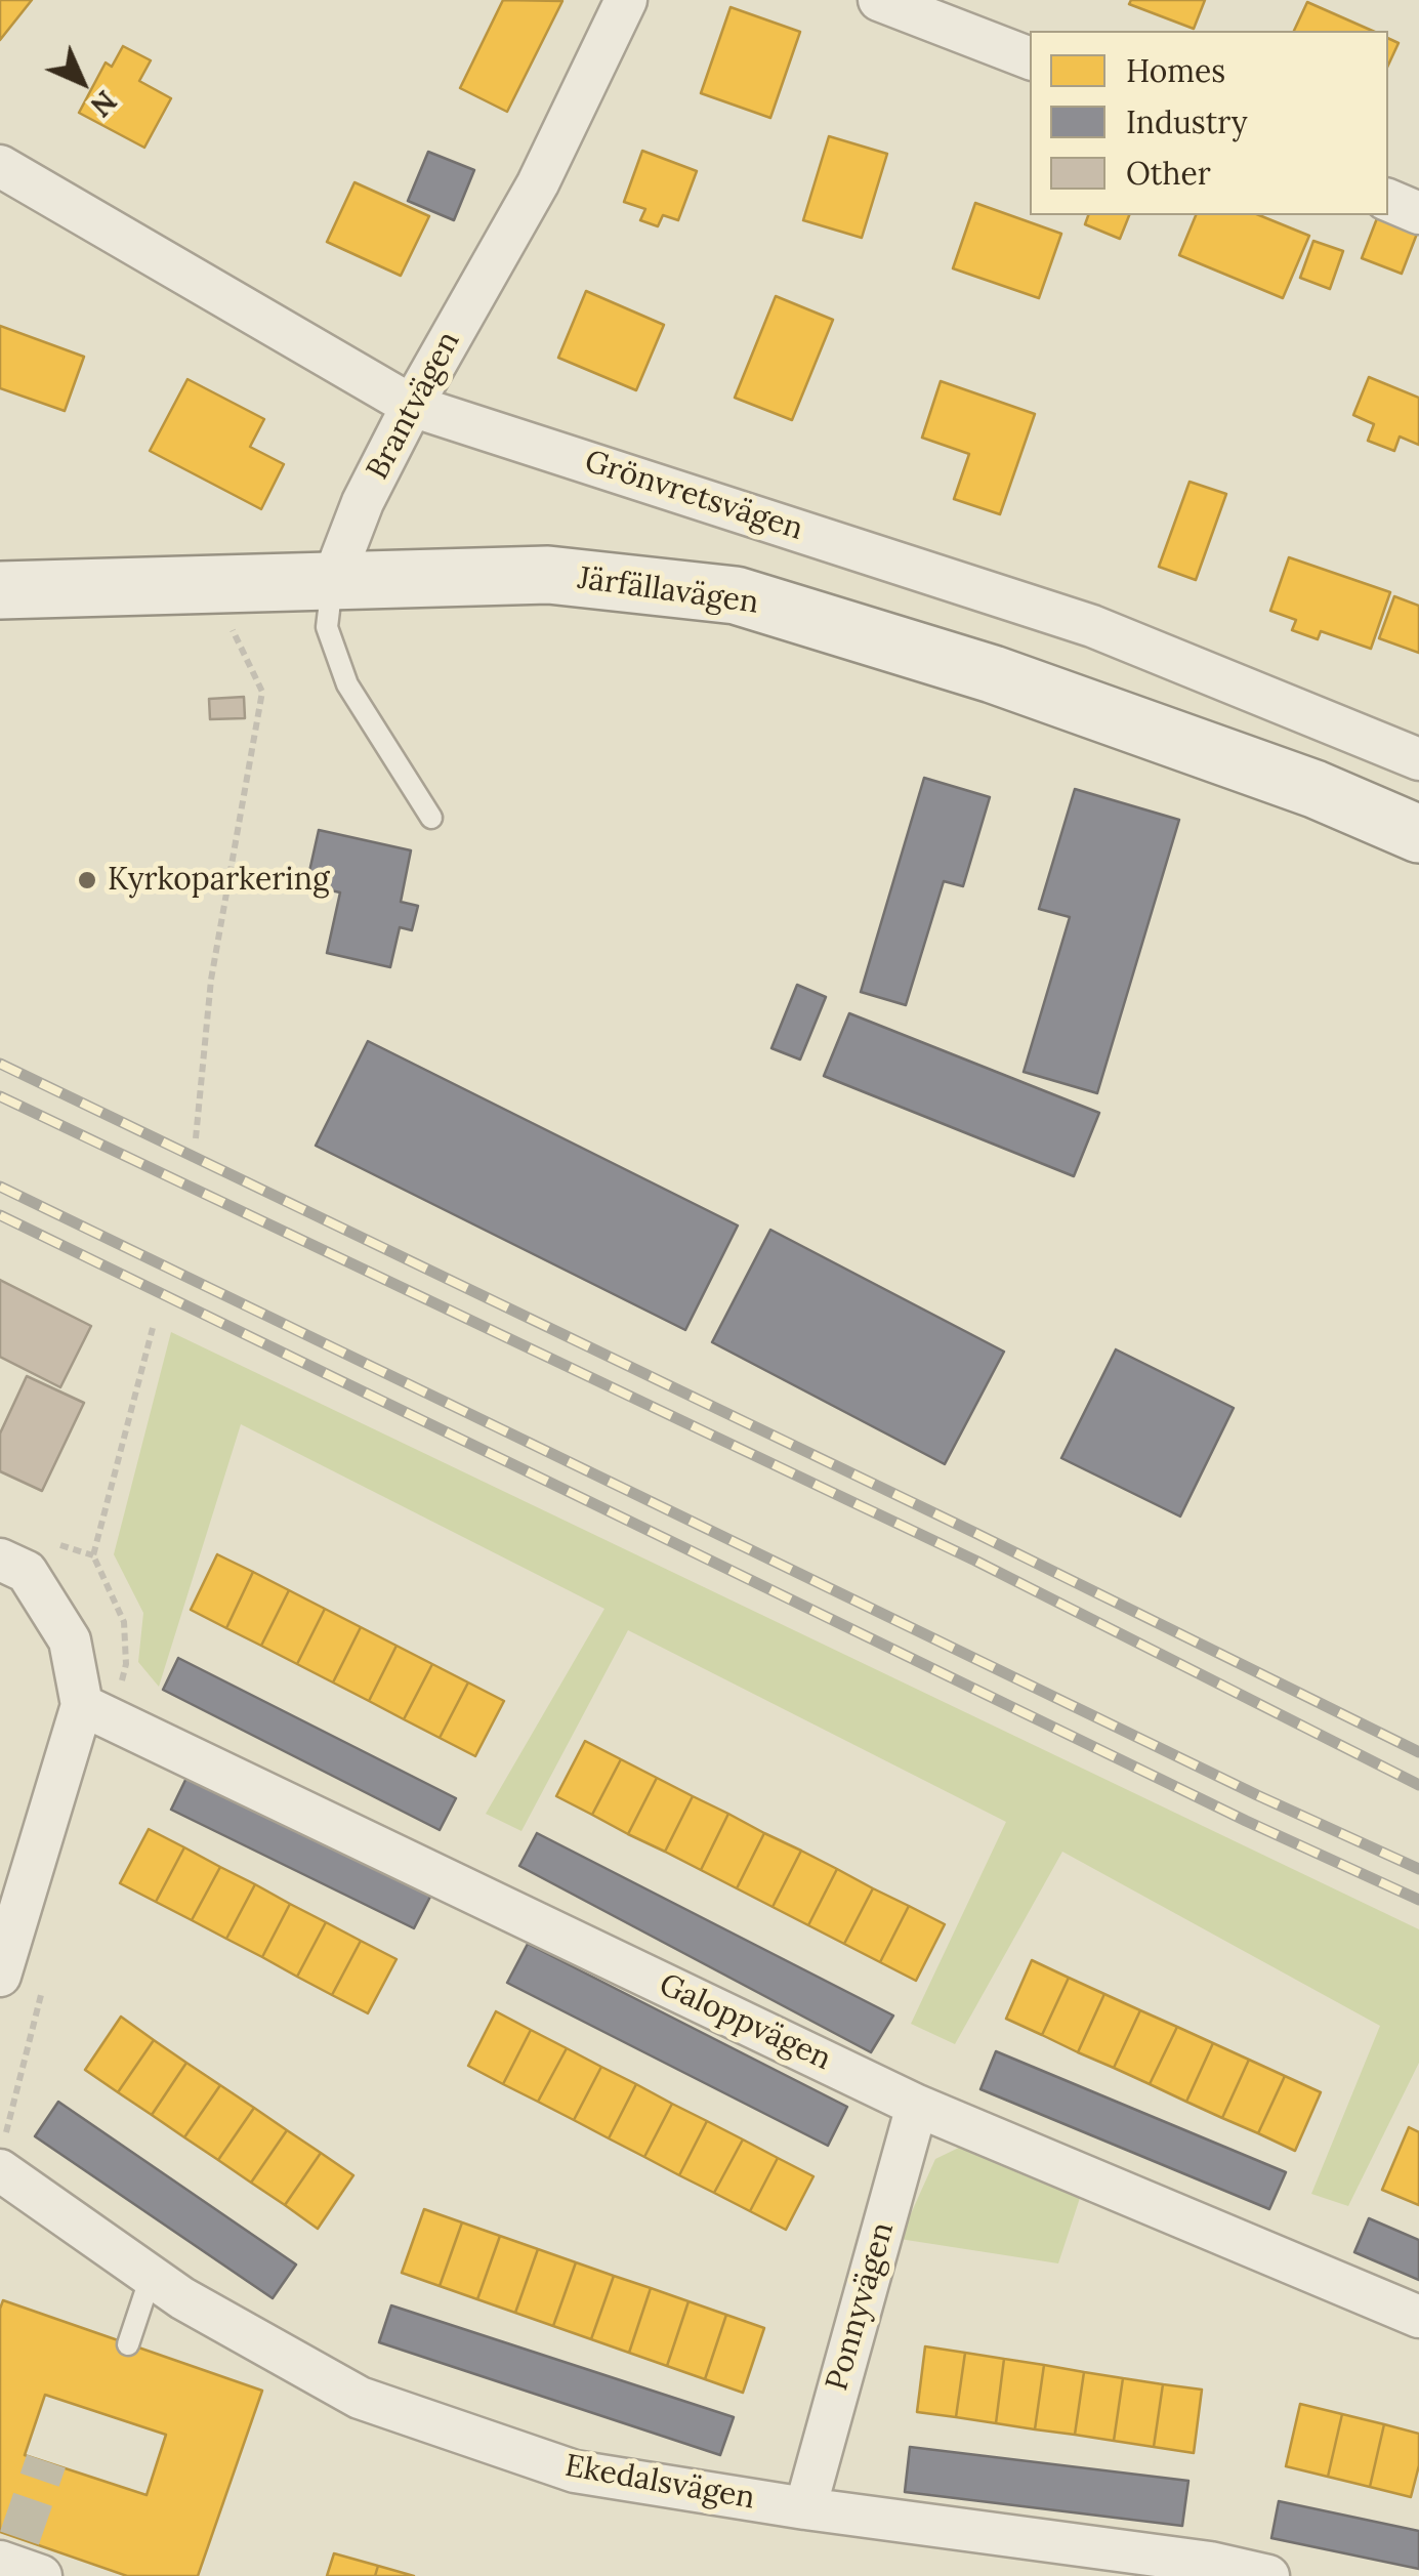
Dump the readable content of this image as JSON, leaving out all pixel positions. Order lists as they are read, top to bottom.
{
  "streets": {
    "street": [
      "Brantvägen",
      "Grönvretsvägen",
      "Järfällavägen",
      "Galoppvägen",
      "Ponnyvägen",
      "Ekedalsvägen"
    ]
  },
  "crossings": [
    ["Brantvägen", "Grönvretsvägen"],
    ["Brantvägen", "Järfällavägen"],
    ["Galoppvägen", "Ponnyvägen"],
    ["Ponnyvägen", "Ekedalsvägen"]
  ],
  "places": ["Kyrkoparkering"],
  "legend": ["Homes", "Industry", "Other"],
  "north": "bottom right"
}
